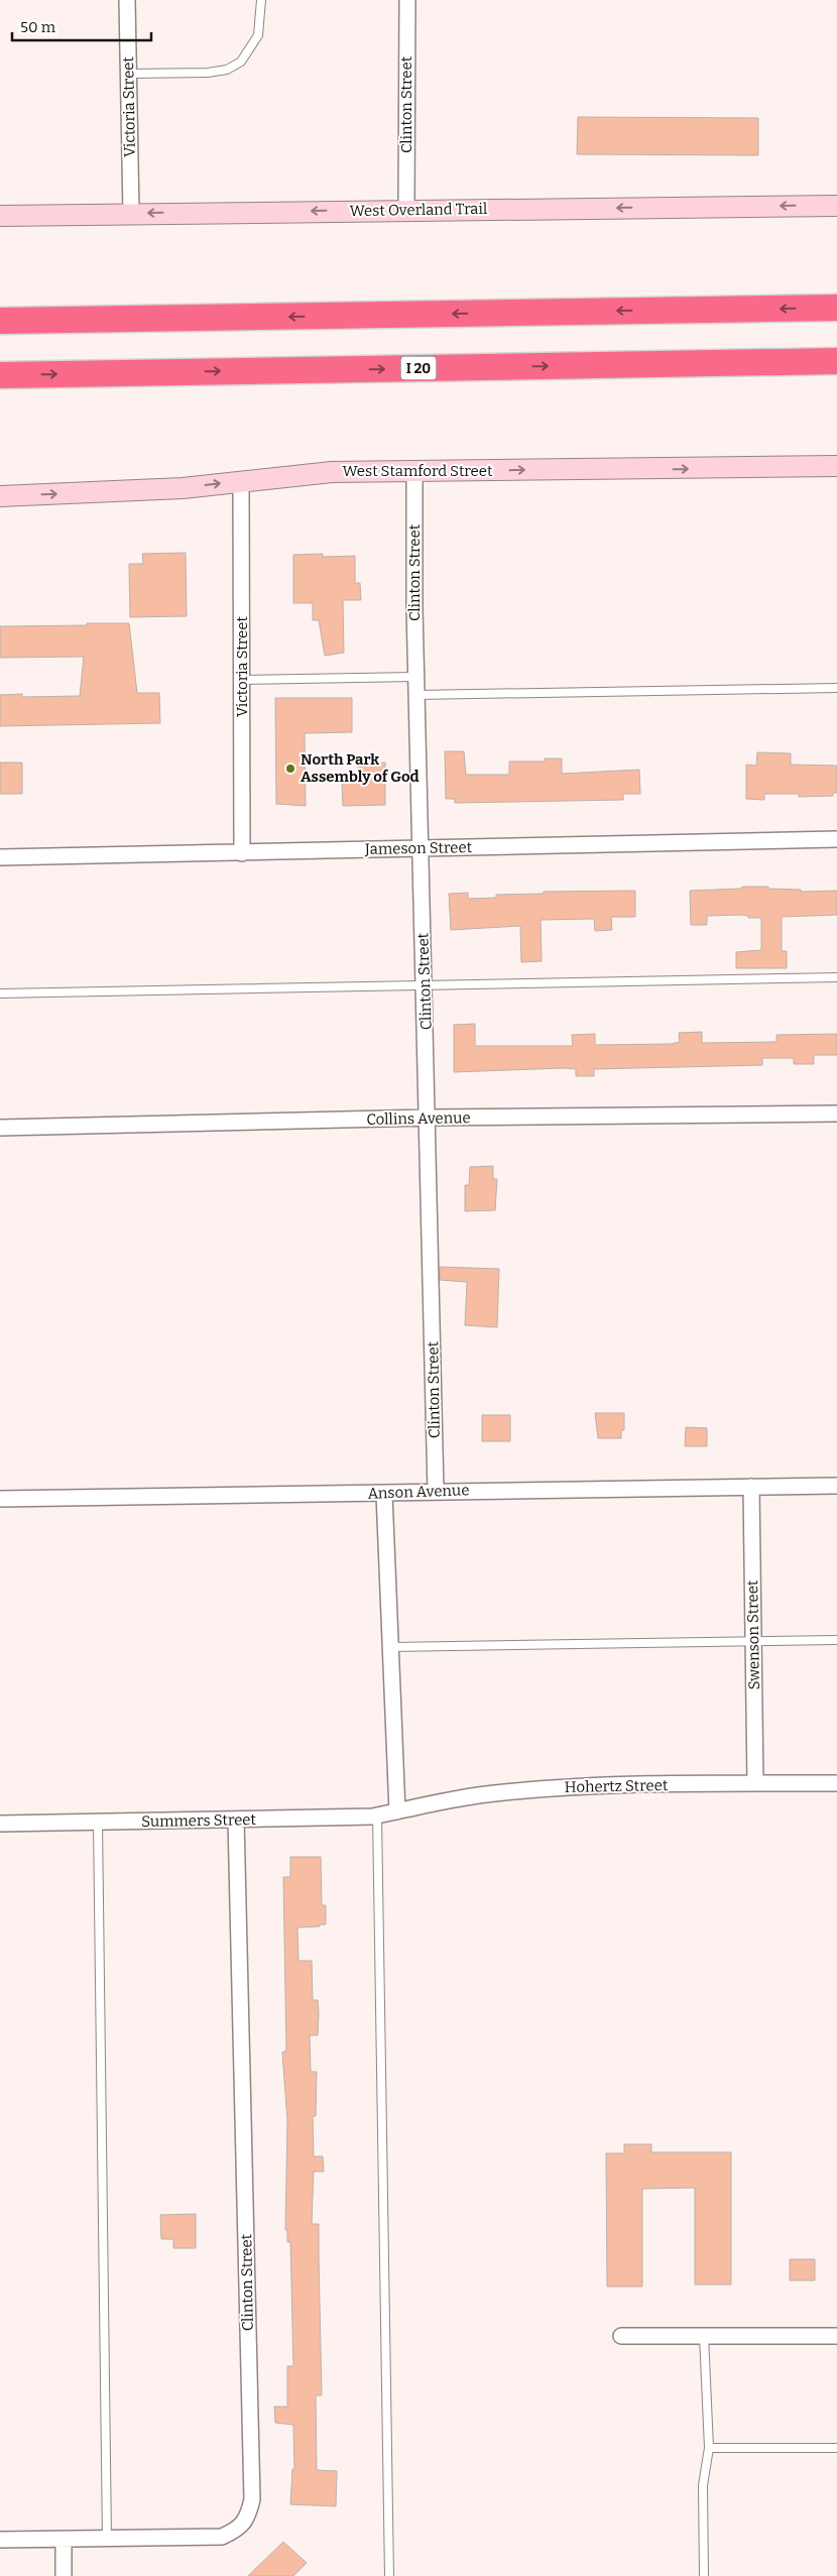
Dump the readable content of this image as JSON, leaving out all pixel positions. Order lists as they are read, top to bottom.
{
  "streets": {
    "highway": ["I 20"],
    "main road": ["West Overland Trail", "West Stamford Street"],
    "street": [
      "Clinton Street",
      "Victoria Street",
      "Jameson Street",
      "Collins Avenue",
      "Anson Avenue",
      "Swenson Street",
      "Hohertz Street",
      "Summers Street"
    ]
  },
  "crossings": [
    ["Clinton Street", "West Overland Trail"],
    ["Clinton Street", "West Stamford Street"],
    ["Clinton Street", "Jameson Street"],
    ["Clinton Street", "Collins Avenue"],
    ["Clinton Street", "Anson Avenue"],
    ["Clinton Street", "Summers Street"],
    ["Victoria Street", "West Overland Trail"],
    ["Victoria Street", "West Stamford Street"],
    ["Victoria Street", "Jameson Street"],
    ["Anson Avenue", "Swenson Street"],
    ["Swenson Street", "Hohertz Street"],
    ["Hohertz Street", "Summers Street"]
  ],
  "one_way": ["West Overland Trail", "West Stamford Street"],
  "places": ["North Park Assembly of God"],
  "scale_bar": "50 m"
}
